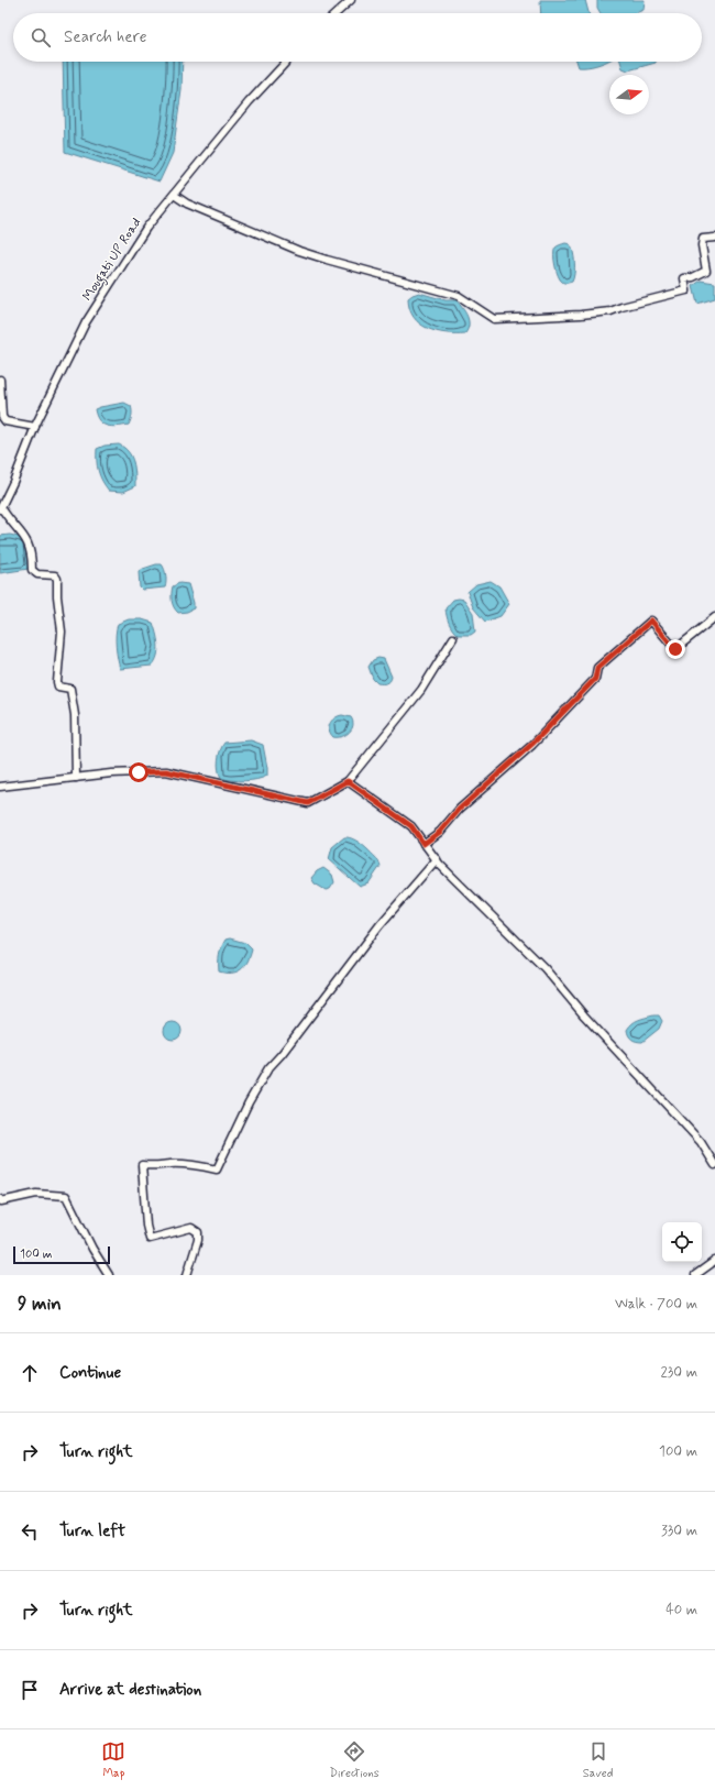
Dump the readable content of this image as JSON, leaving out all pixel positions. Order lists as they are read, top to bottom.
{
  "streets": {
    "street": ["Mougati UP Road"]
  },
  "scale_bar": "100 m",
  "north": "right",
  "page": {
    "search": "Search here",
    "scale": "100 m",
    "heading": ["9 min", "Walk · 700 m"],
    "list": [
      ["Continue", "230 m"],
      ["Turn right", "100 m"],
      ["Turn left", "330 m"],
      ["Turn right", "40 m"],
      "Arrive at destination"
    ],
    "nav": ["Map", "Directions", "Saved"]
  }
}
